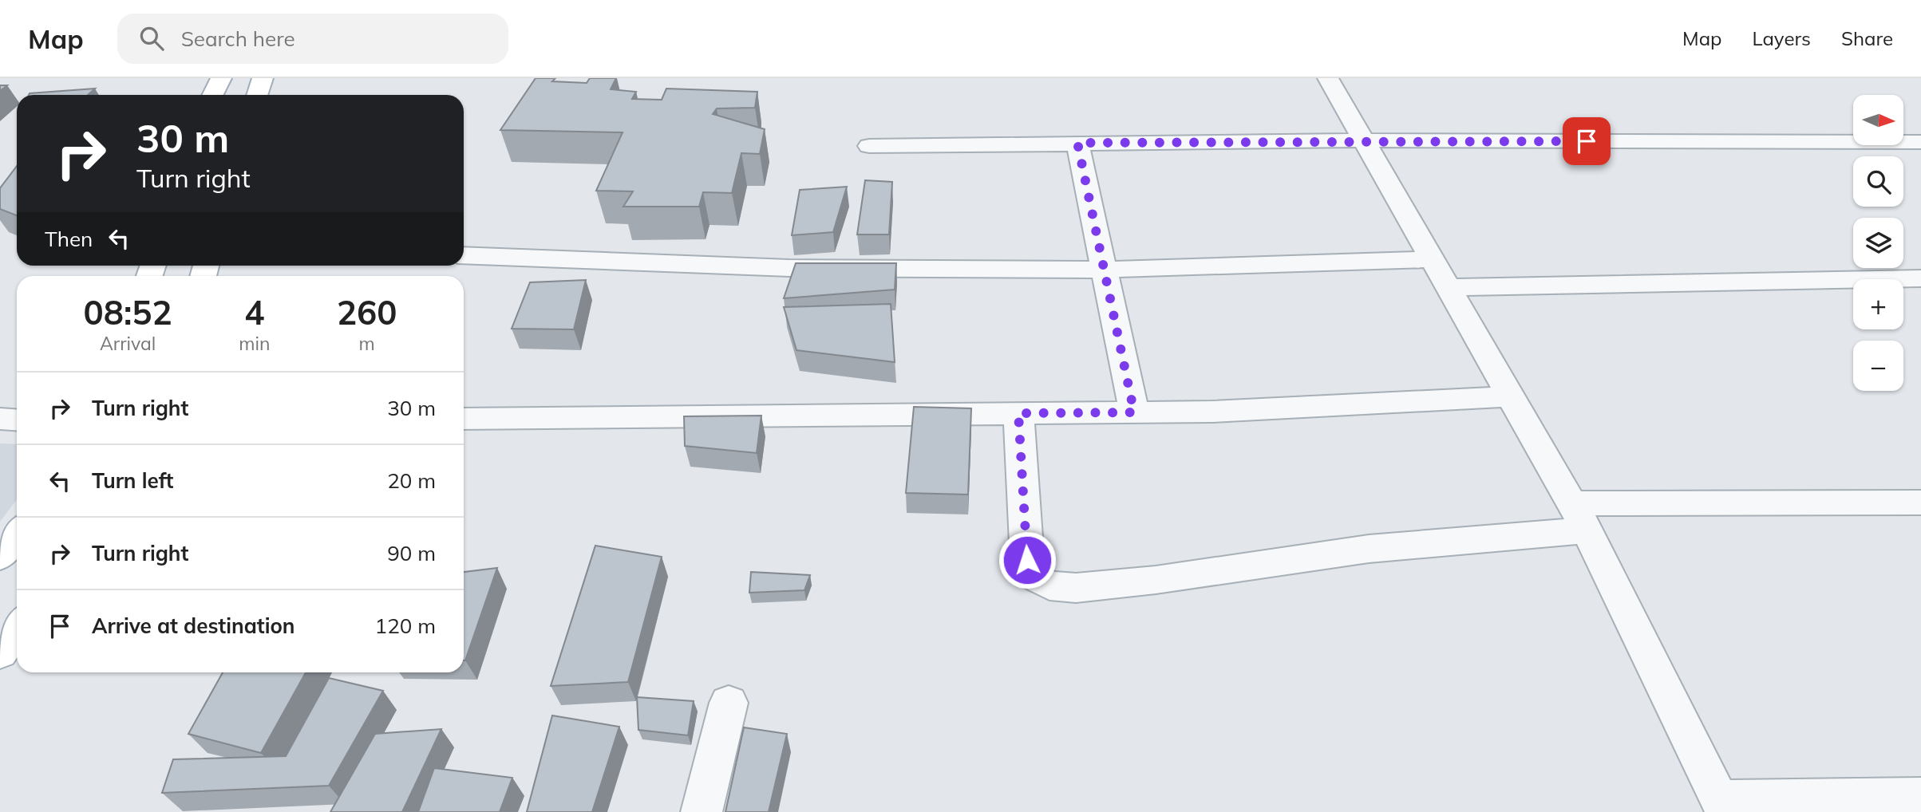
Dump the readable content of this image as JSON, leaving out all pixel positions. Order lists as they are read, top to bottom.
{
  "north": "right",
  "page": {
    "header": "Map",
    "search": "Search here",
    "nav": ["Map", "Layers", "Share"],
    "map_buttons": ["+", "−"],
    "turn": ["30 m", "Turn right"],
    "then": "Then",
    "eta": [
      "08:52",
      "Arrival",
      "4",
      "min",
      "260",
      "m"
    ],
    "list": [
      {
        "name": "Turn right",
        "value": "30 m"
      },
      {
        "name": "Turn left",
        "value": "20 m"
      },
      {
        "name": "Turn right",
        "value": "90 m"
      },
      {
        "name": "Arrive at destination",
        "value": "120 m"
      }
    ]
  }
}
